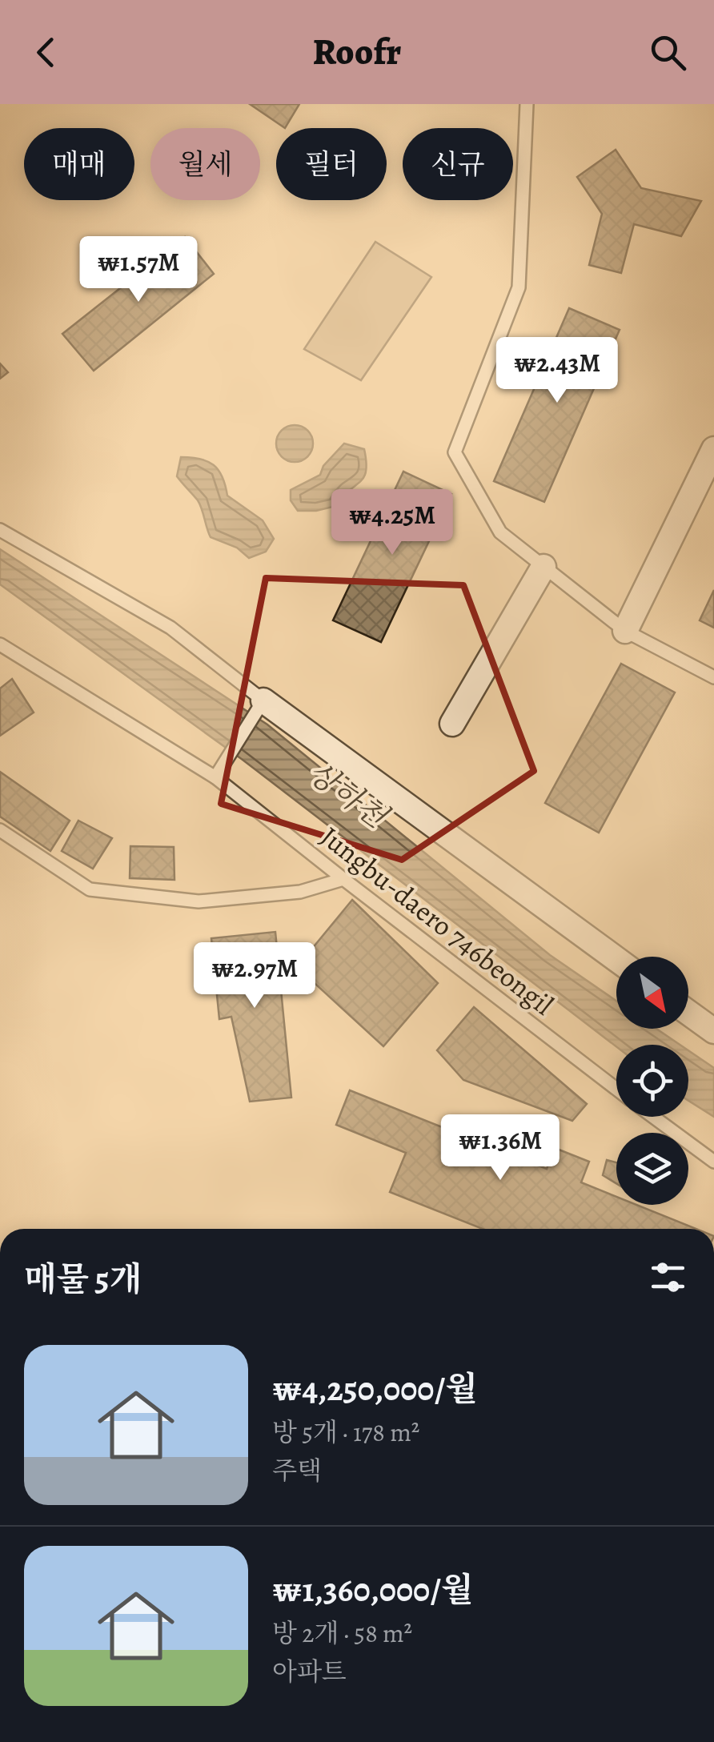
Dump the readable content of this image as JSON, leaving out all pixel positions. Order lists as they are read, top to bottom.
{
  "streets": {
    "lane": ["Jungbu-daero 746beongil"]
  },
  "water": ["상하천"],
  "north": "bottom right",
  "page": {
    "header": "Roofr",
    "chip": [
      "매매",
      "월세",
      "필터",
      "신규"
    ],
    "price": [
      "₩1.57M",
      "₩2.43M",
      "₩4.25M",
      "₩2.97M",
      "₩1.36M"
    ],
    "heading": "매물 5개",
    "list": [
      {
        "name": "₩4,250,000/월",
        "note": "방 5개 · 178 m² · 주택"
      },
      {
        "name": "₩1,360,000/월",
        "note": "방 2개 · 58 m² · 아파트"
      }
    ]
  }
}
